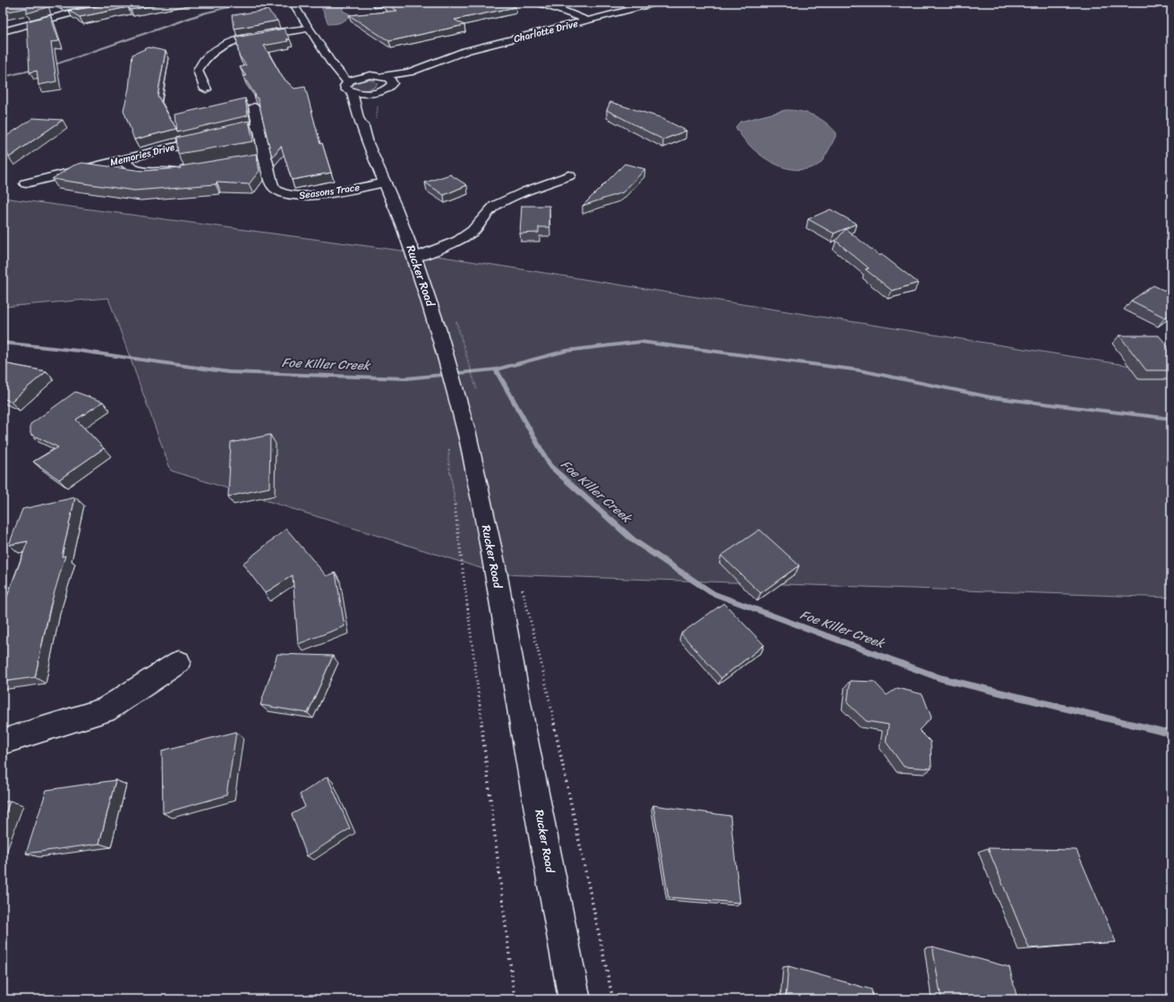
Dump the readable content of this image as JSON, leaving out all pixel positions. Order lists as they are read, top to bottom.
{
  "streets": {
    "street": [
      "Charlotte Drive",
      "Memories Drive",
      "Seasons Trace",
      "Rucker Road"
    ]
  },
  "crossings": [
    ["Charlotte Drive", "Rucker Road"],
    ["Memories Drive", "Seasons Trace"],
    ["Seasons Trace", "Rucker Road"]
  ],
  "water": ["Foe Killer Creek"]
}
